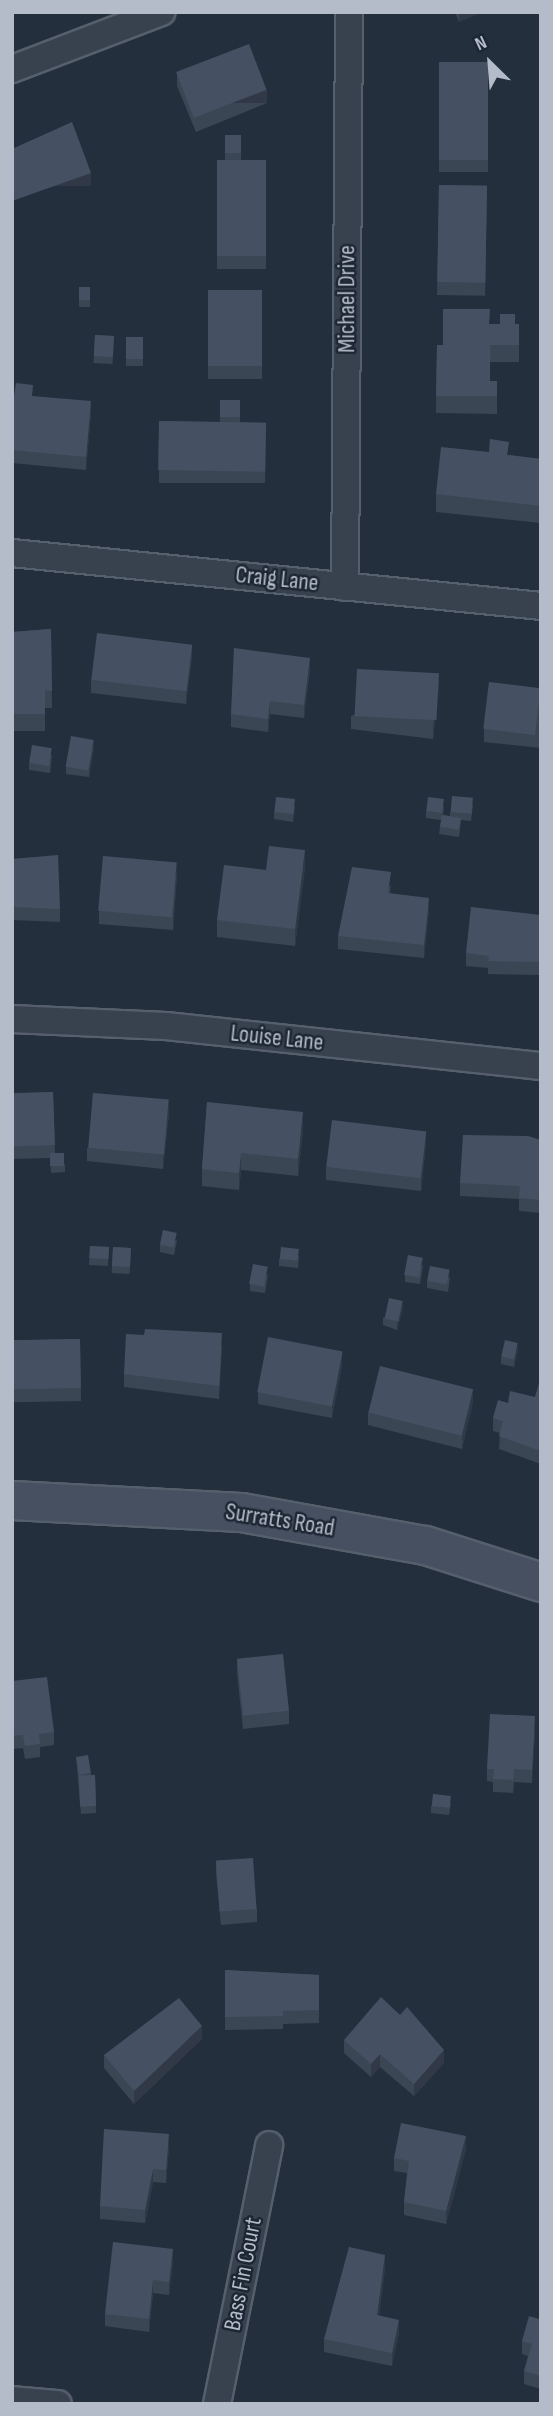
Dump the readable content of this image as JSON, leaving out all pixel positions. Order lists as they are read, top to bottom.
{
  "streets": {
    "main road": ["Surratts Road"],
    "street": [
      "Michael Drive",
      "Craig Lane",
      "Louise Lane",
      "Bass Fin Court"
    ]
  },
  "crossings": [
    ["Michael Drive", "Craig Lane"]
  ],
  "north": "top left"
}
